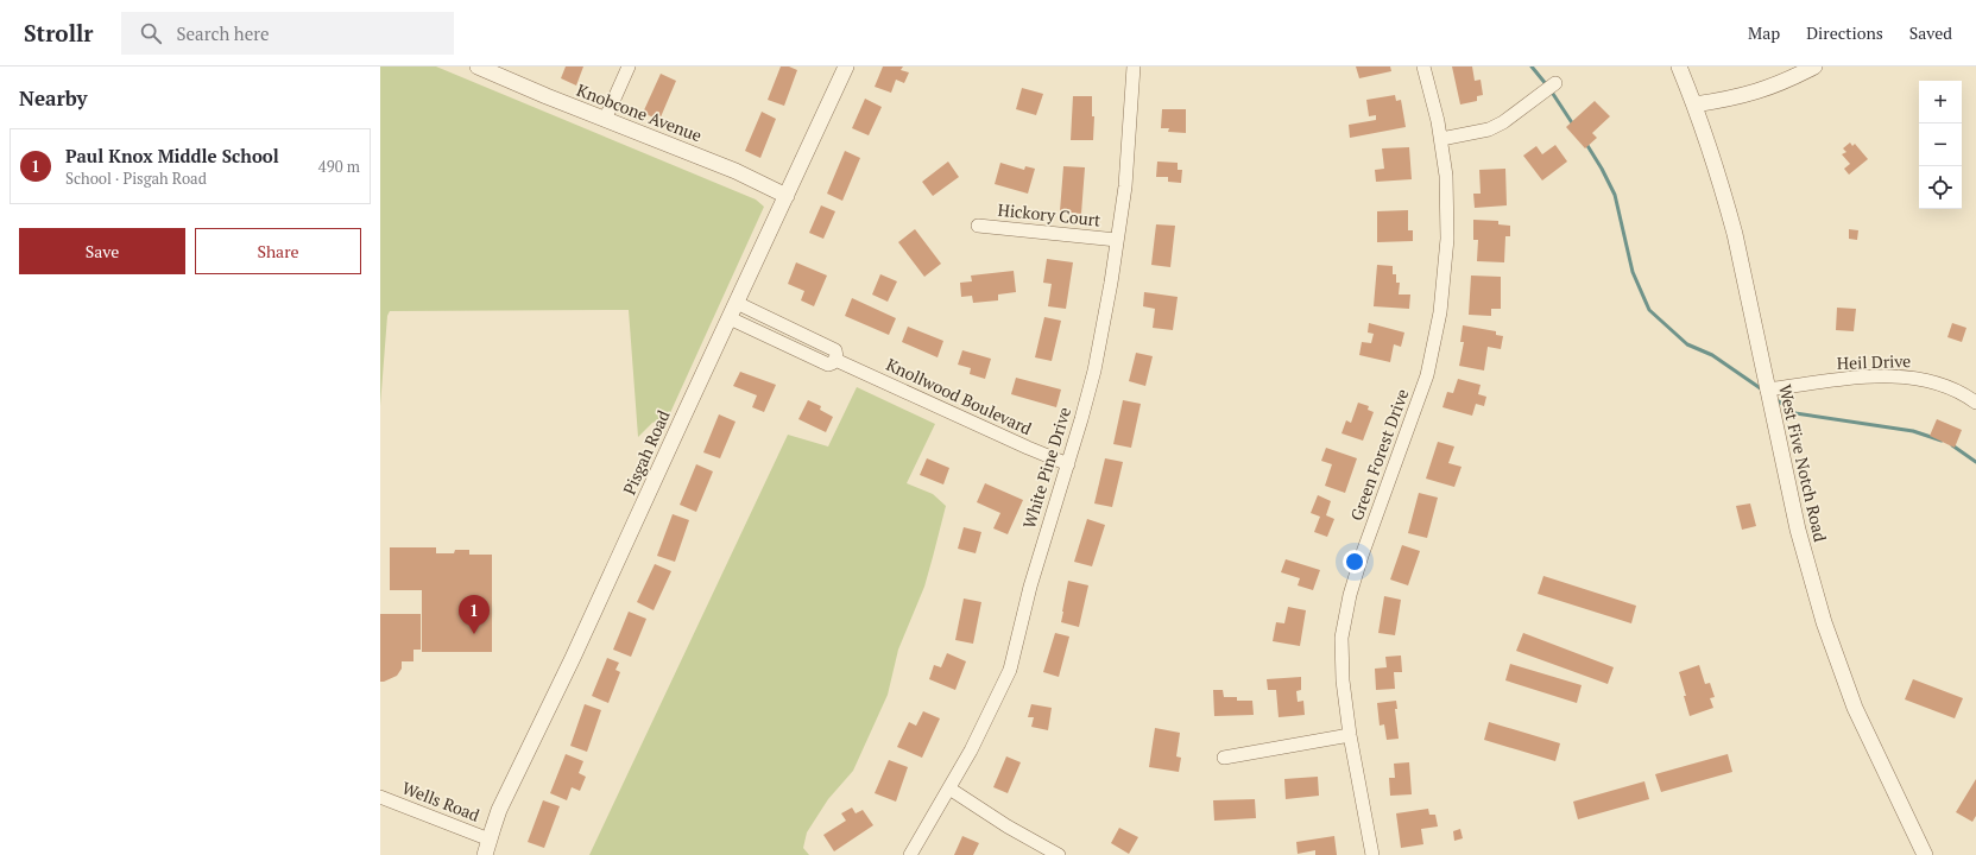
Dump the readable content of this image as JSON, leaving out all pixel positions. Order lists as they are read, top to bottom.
{
  "streets": {
    "street": [
      "Knobcone Avenue",
      "Hickory Court",
      "Heil Drive",
      "Knollwood Boulevard",
      "Pisgah Road",
      "Green Forest Drive",
      "West Five Notch Road",
      "White Pine Drive",
      "Wells Road"
    ]
  },
  "crossings": [
    ["Knobcone Avenue", "Pisgah Road"],
    ["Hickory Court", "White Pine Drive"],
    ["Heil Drive", "West Five Notch Road"],
    ["Knollwood Boulevard", "Pisgah Road"],
    ["Knollwood Boulevard", "White Pine Drive"],
    ["Pisgah Road", "Wells Road"]
  ],
  "page": {
    "header": "Strollr",
    "search": "Search here",
    "nav": ["Map", "Directions", "Saved"],
    "heading": "Nearby",
    "map_buttons": ["+", "−"],
    "list": [
      {
        "mark": "1",
        "name": "Paul Knox Middle School",
        "note": "School · Pisgah Road",
        "value": "490 m"
      }
    ],
    "buttons": ["Save", "Share"],
    "pins": "1"
  }
}
